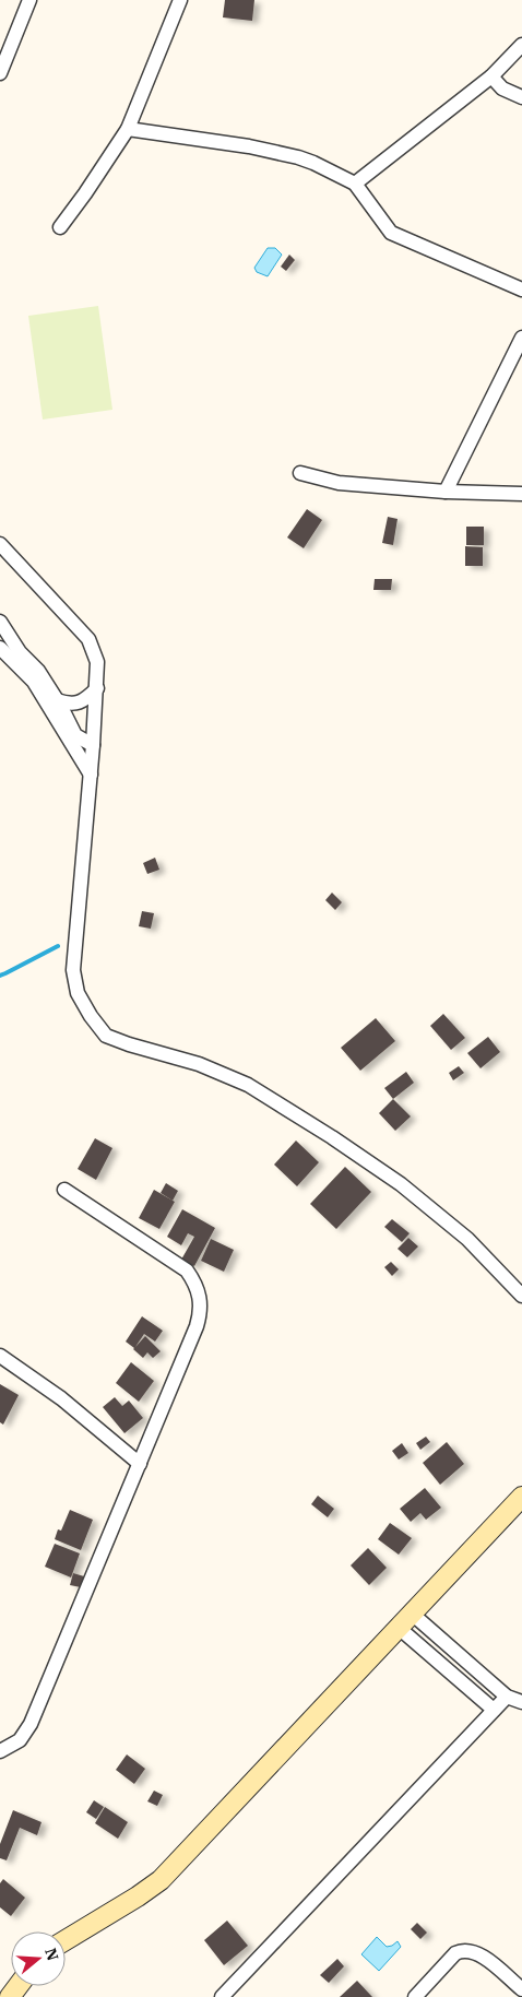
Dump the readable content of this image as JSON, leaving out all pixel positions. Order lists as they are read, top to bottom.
{
  "north": "right"
}
